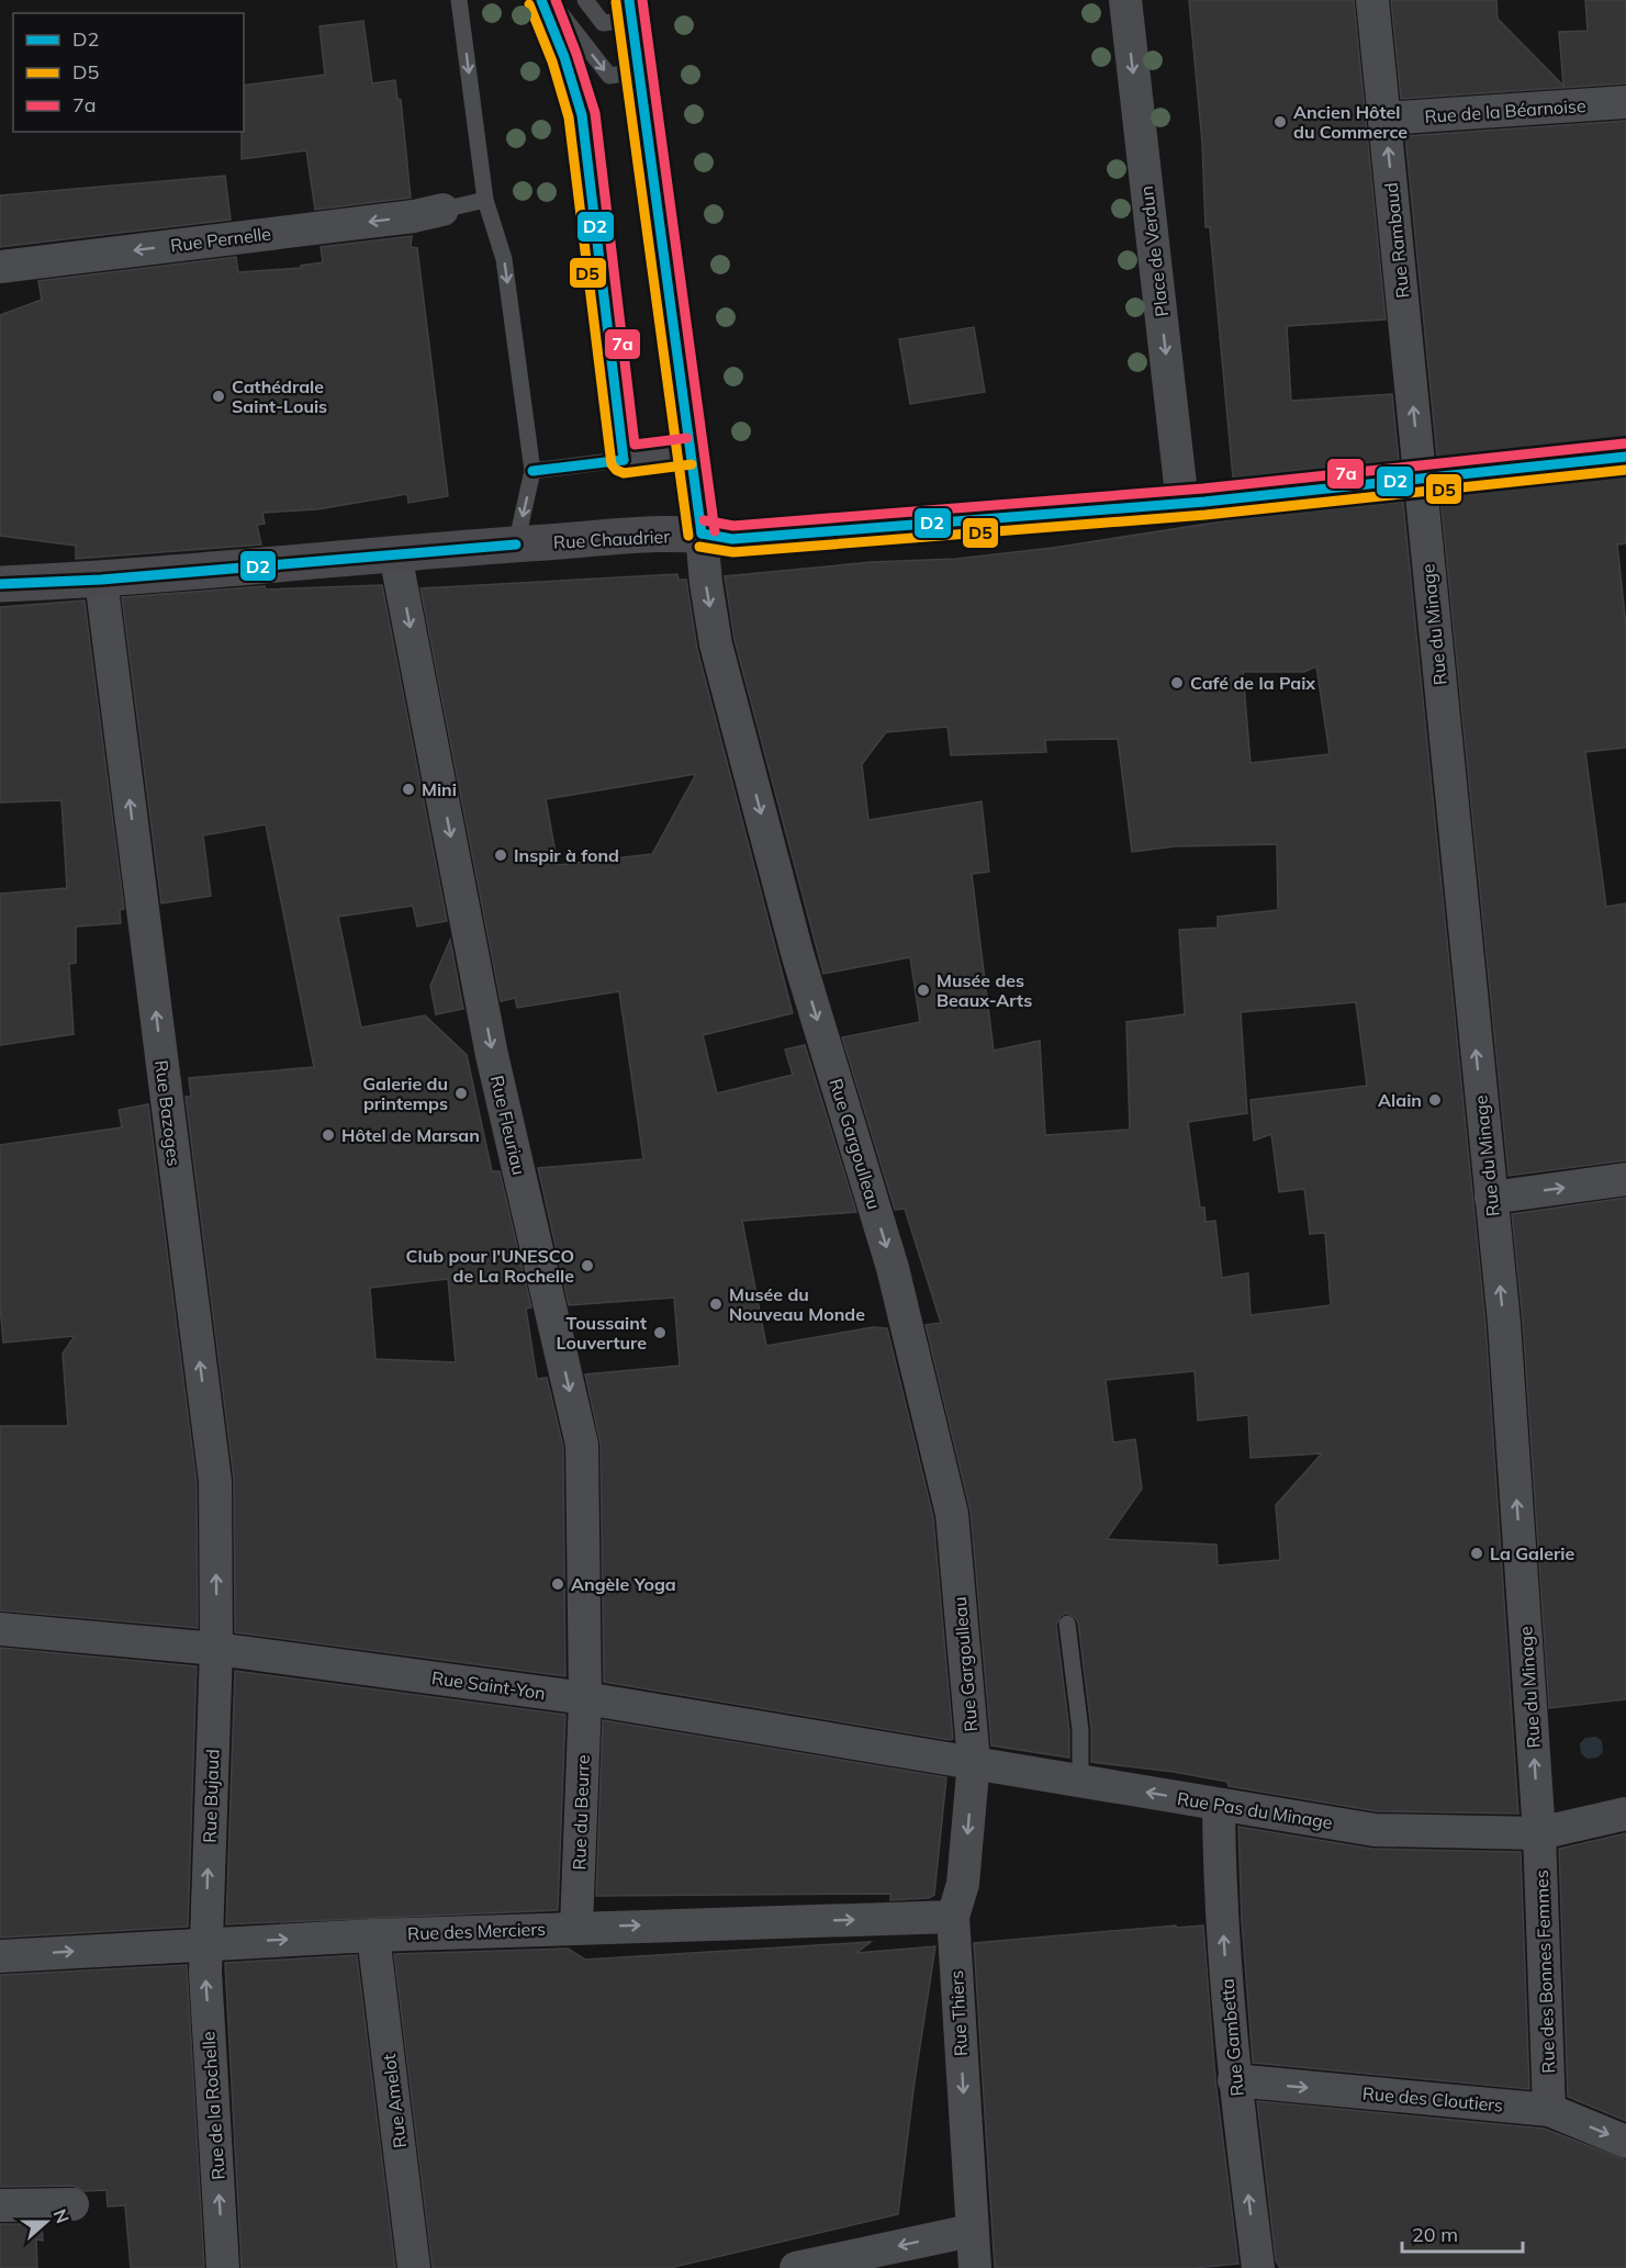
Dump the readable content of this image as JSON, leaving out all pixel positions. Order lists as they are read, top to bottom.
{
  "streets": {
    "street": [
      "Rue de la Béarnoise",
      "Rue Pernelle",
      "Rue Rambaud",
      "Place de Verdun",
      "Rue Chaudrier",
      "Rue du Minage",
      "Rue Bazoges",
      "Rue Fleuriau",
      "Rue Gargoulleau",
      "Rue Saint-Yon",
      "Rue Bujaud",
      "Rue Pas du Minage",
      "Rue du Beurre",
      "Rue des Merciers",
      "Rue des Bonnes Femmes",
      "Rue Thiers",
      "Rue Gambetta",
      "Rue des Cloutiers",
      "Rue Amelot",
      "Rue de la Rochelle"
    ]
  },
  "crossings": [
    ["Rue de la Béarnoise", "Rue Rambaud"],
    ["Rue Rambaud", "Rue Chaudrier"],
    ["Rue Rambaud", "Rue du Minage"],
    ["Place de Verdun", "Rue Chaudrier"],
    ["Rue Chaudrier", "Rue du Minage"],
    ["Rue Chaudrier", "Rue Bazoges"],
    ["Rue Chaudrier", "Rue Fleuriau"],
    ["Rue Chaudrier", "Rue Gargoulleau"],
    ["Rue du Minage", "Rue Pas du Minage"],
    ["Rue du Minage", "Rue des Bonnes Femmes"],
    ["Rue Bazoges", "Rue Saint-Yon"],
    ["Rue Bazoges", "Rue Bujaud"],
    ["Rue Fleuriau", "Rue Saint-Yon"],
    ["Rue Fleuriau", "Rue du Beurre"],
    ["Rue Gargoulleau", "Rue Saint-Yon"],
    ["Rue Gargoulleau", "Rue Pas du Minage"],
    ["Rue Gargoulleau", "Rue Thiers"],
    ["Rue Saint-Yon", "Rue Bujaud"],
    ["Rue Saint-Yon", "Rue Pas du Minage"],
    ["Rue Saint-Yon", "Rue du Beurre"],
    ["Rue Saint-Yon", "Rue Thiers"],
    ["Rue Bujaud", "Rue des Merciers"],
    ["Rue Bujaud", "Rue de la Rochelle"],
    ["Rue Pas du Minage", "Rue des Bonnes Femmes"],
    ["Rue Pas du Minage", "Rue Thiers"],
    ["Rue Pas du Minage", "Rue Gambetta"],
    ["Rue du Beurre", "Rue des Merciers"],
    ["Rue des Merciers", "Rue Thiers"],
    ["Rue des Merciers", "Rue Amelot"],
    ["Rue des Merciers", "Rue de la Rochelle"],
    ["Rue des Bonnes Femmes", "Rue des Cloutiers"],
    ["Rue Gambetta", "Rue des Cloutiers"]
  ],
  "one_way": [
    "Rue Pernelle",
    "Rue Rambaud",
    "Place de Verdun",
    "Rue du Minage",
    "Rue Bazoges",
    "Rue Fleuriau",
    "Rue Gargoulleau",
    "Rue Bujaud",
    "Rue des Merciers",
    "Rue Thiers",
    "Rue Gambetta",
    "Rue des Cloutiers",
    "Rue de la Rochelle"
  ],
  "places": [
    "Ancien Hôtel du Commerce",
    "Cathédrale Saint-Louis",
    "Café de la Paix",
    "Mini",
    "Inspir à fond",
    "Musée des Beaux-Arts",
    "Galerie du printemps",
    "Alain",
    "Hôtel de Marsan",
    "Club pour l'UNESCO de La Rochelle",
    "Musée du Nouveau Monde",
    "Toussaint Louverture",
    "La Galerie",
    "Angèle Yoga"
  ],
  "lines": ["transit line D2", "transit line 7a", "transit line D5"],
  "legend": ["D2", "D5", "7a"],
  "scale_bar": "20 m",
  "north": "right"
}
